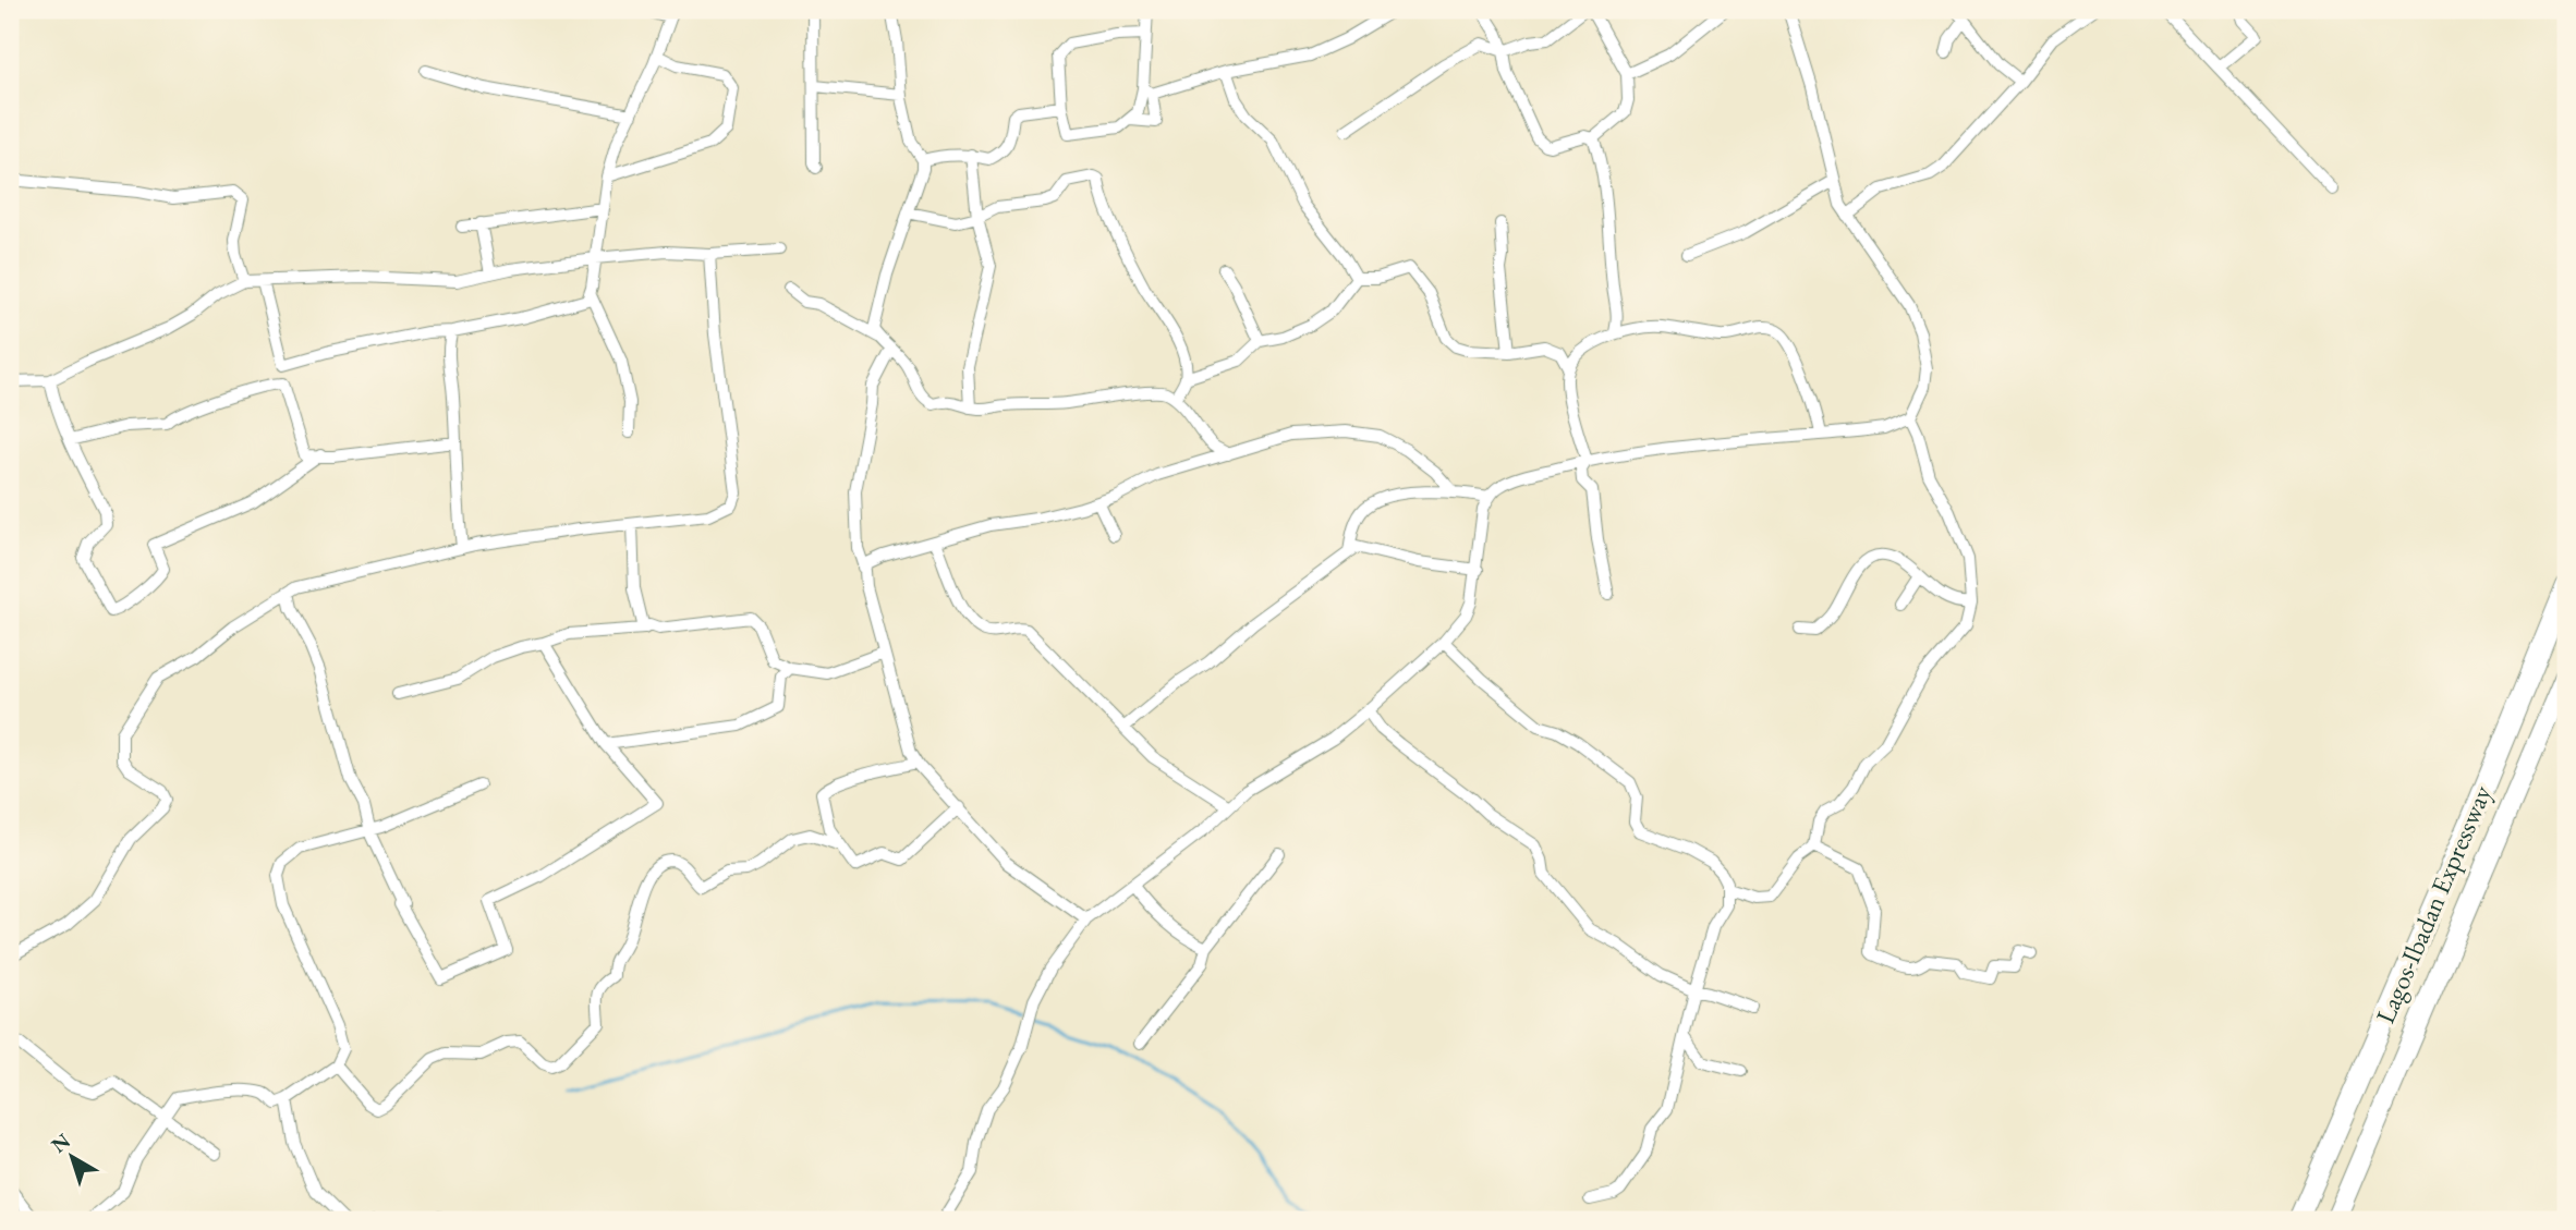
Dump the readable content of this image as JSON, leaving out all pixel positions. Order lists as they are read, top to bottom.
{
  "streets": {
    "highway": ["Lagos-Ibadan Expressway"]
  },
  "north": "top left"
}
